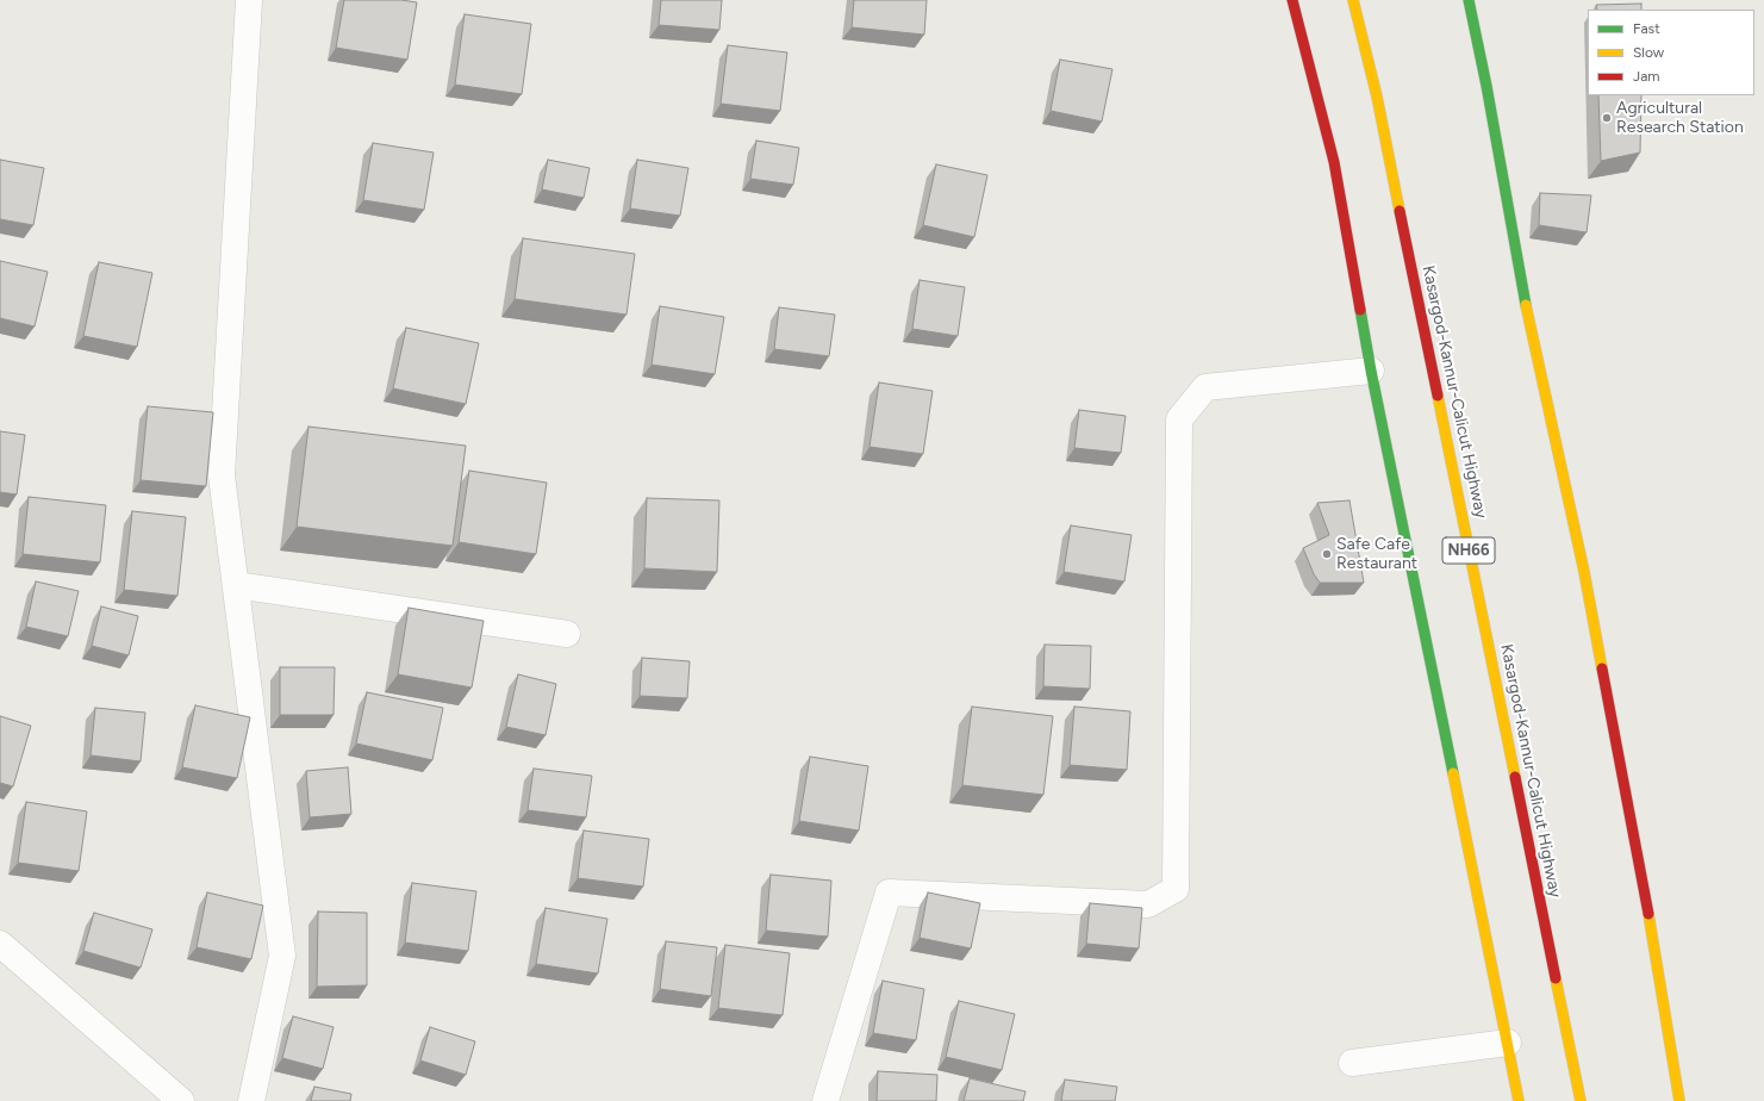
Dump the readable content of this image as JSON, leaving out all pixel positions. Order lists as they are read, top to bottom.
{
  "streets": {
    "main road": ["Kasargod-Kannur-Calicut Highway", "NH66"]
  },
  "places": ["Agricultural Research Station", "Safe Cafe Restaurant"],
  "legend": ["Fast", "Slow", "Jam"]
}
